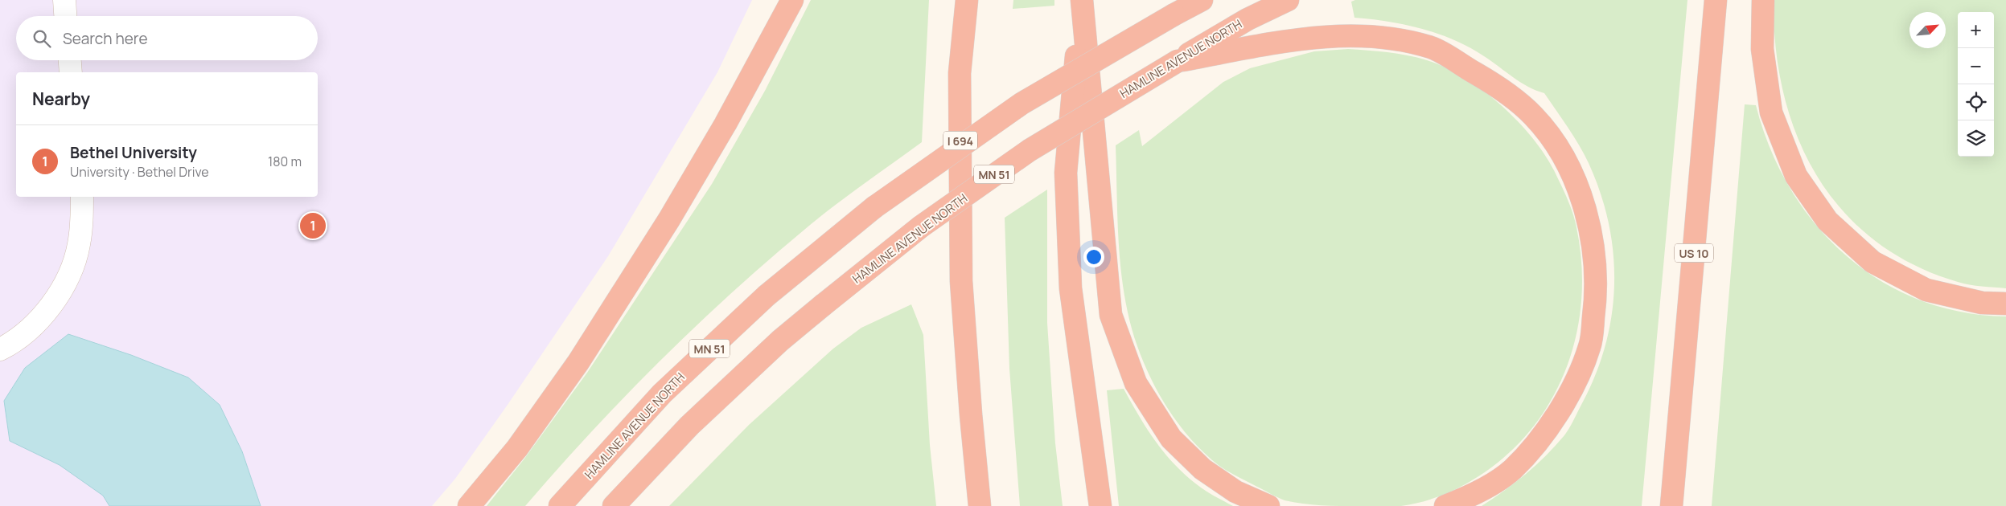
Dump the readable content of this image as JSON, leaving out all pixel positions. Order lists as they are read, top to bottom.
{
  "streets": {
    "highway": [
      "HAMLINE AVENUE NORTH",
      "I 694",
      "MN 51",
      "US 10"
    ]
  },
  "north": "top right",
  "page": {
    "map_buttons": ["+", "−"],
    "search": "Search here",
    "heading": "Nearby",
    "list": [
      {
        "mark": "1",
        "name": "Bethel University",
        "note": "University · Bethel Drive",
        "value": "180 m"
      }
    ],
    "pins": "1"
  }
}
